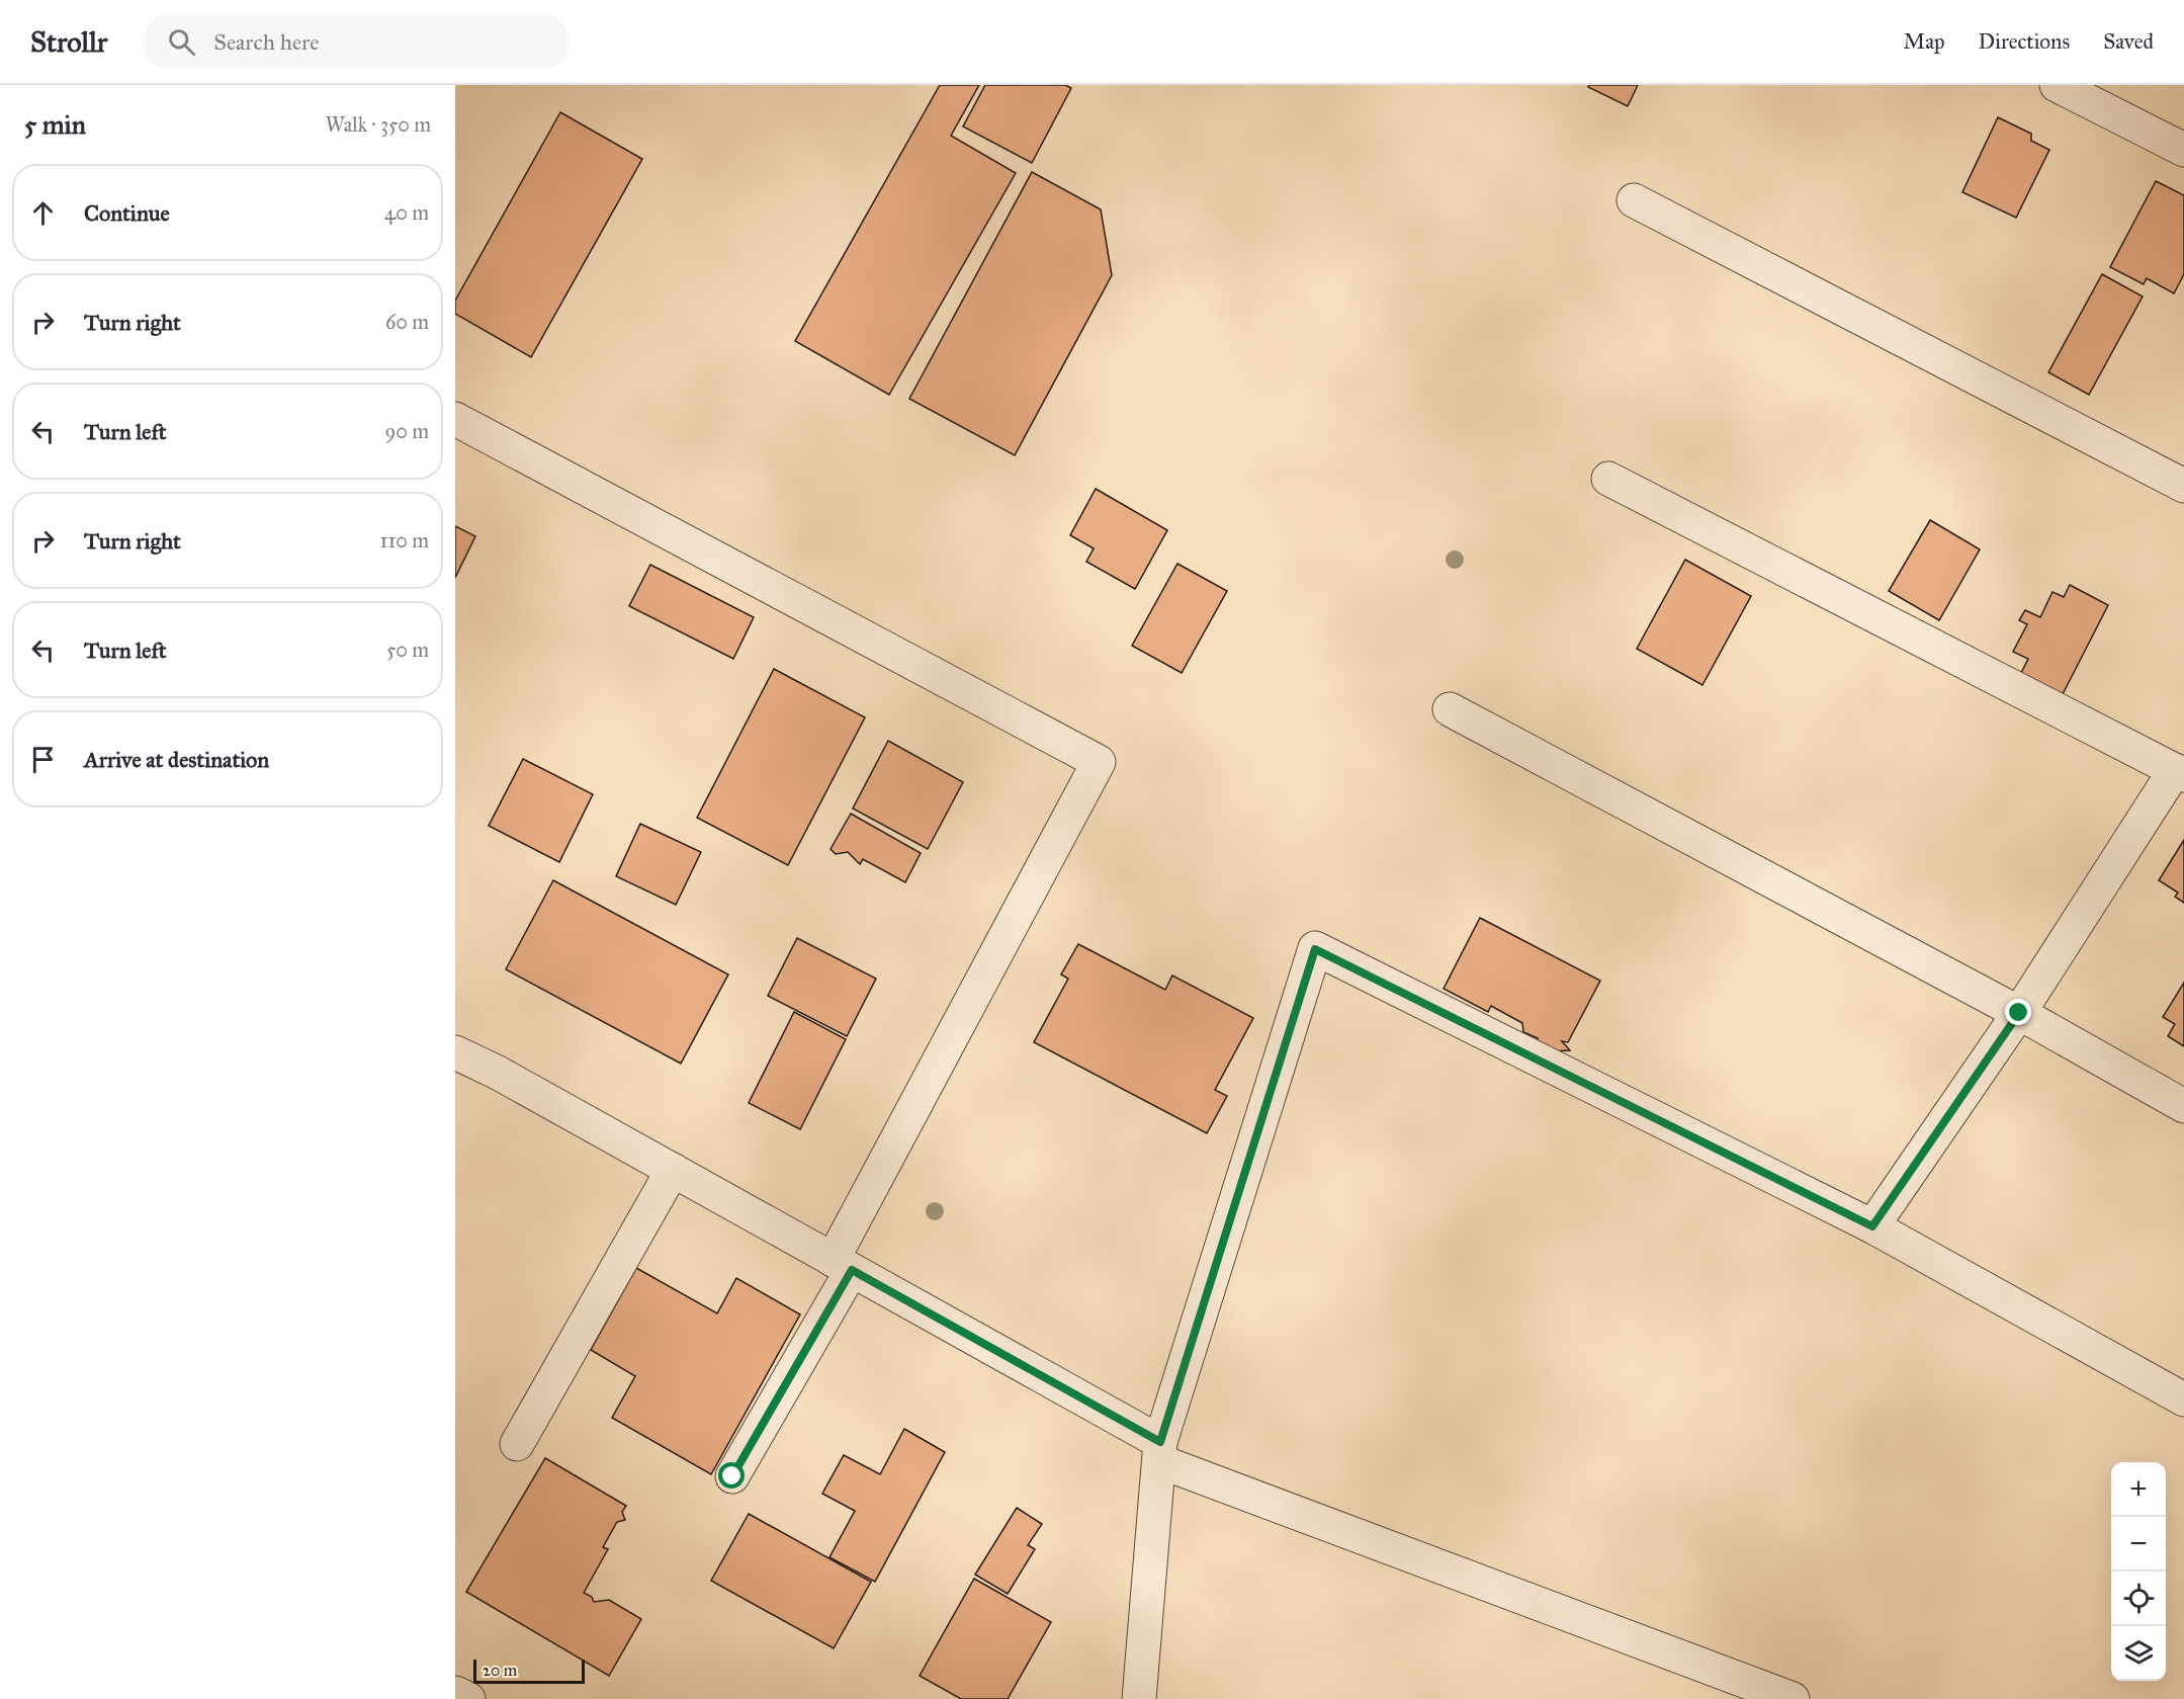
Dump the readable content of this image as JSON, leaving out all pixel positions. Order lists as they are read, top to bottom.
{
  "scale_bar": "20 m",
  "page": {
    "header": "Strollr",
    "search": "Search here",
    "nav": ["Map", "Directions", "Saved"],
    "heading": ["5 min", "Walk · 350 m"],
    "list": [
      ["Continue", "40 m"],
      ["Turn right", "60 m"],
      ["Turn left", "90 m"],
      ["Turn right", "110 m"],
      ["Turn left", "50 m"],
      "Arrive at destination"
    ],
    "map_buttons": ["+", "−"],
    "scale": "20 m"
  }
}
